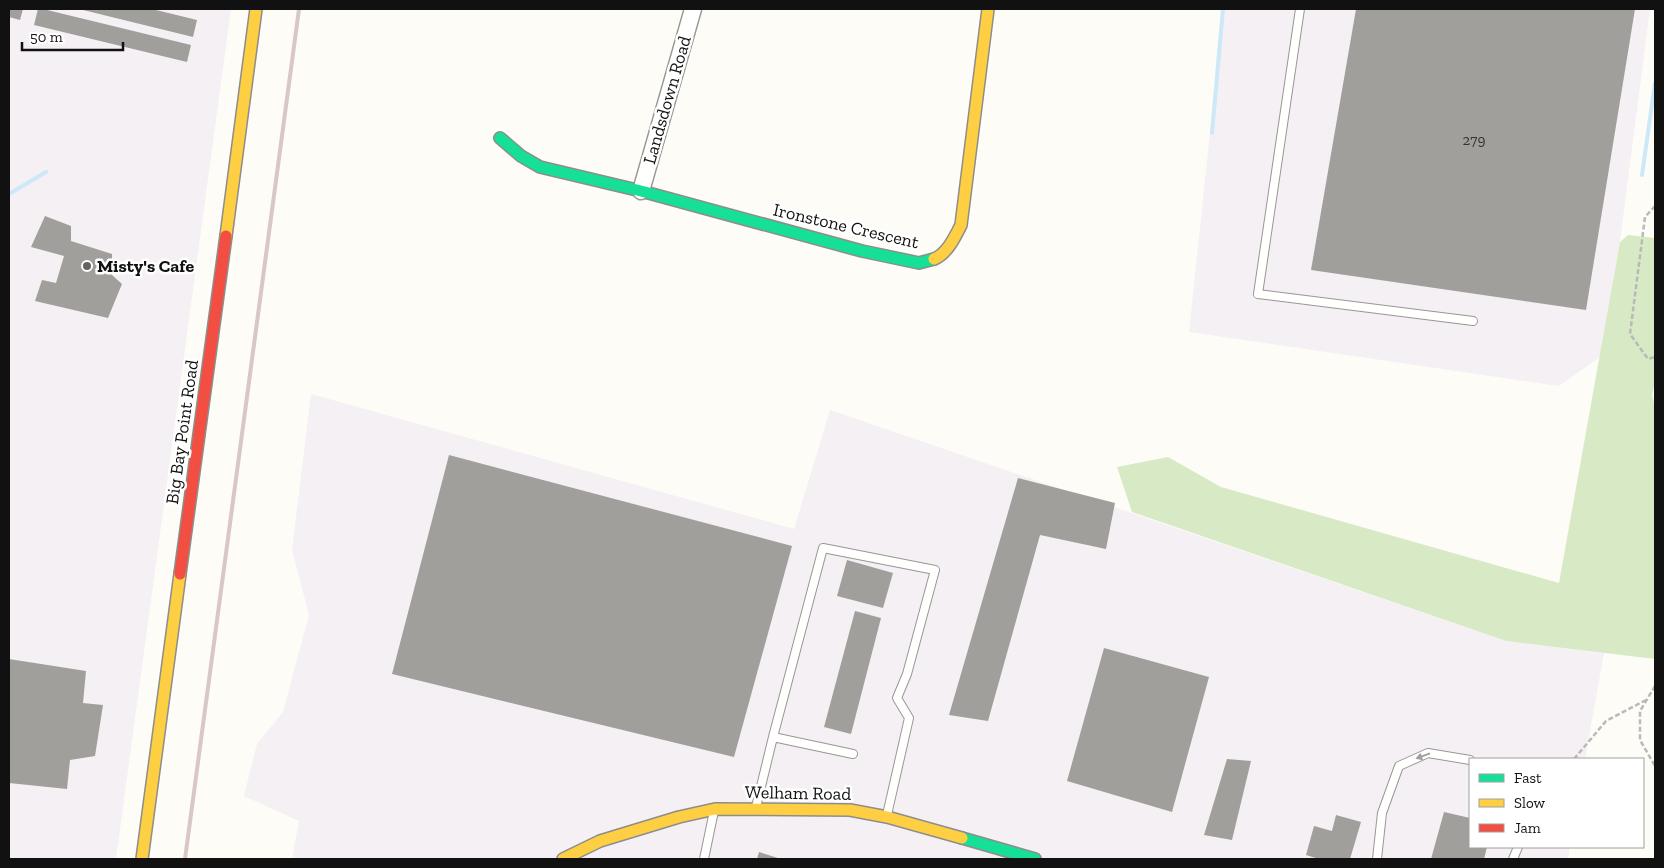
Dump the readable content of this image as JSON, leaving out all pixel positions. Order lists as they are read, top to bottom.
{
  "streets": {
    "street": [
      "Landsdown Road",
      "Ironstone Crescent",
      "Big Bay Point Road",
      "Welham Road"
    ]
  },
  "crossings": [
    ["Landsdown Road", "Ironstone Crescent"]
  ],
  "places": ["Misty's Cafe"],
  "house_numbers": ["279"],
  "legend": ["Fast", "Slow", "Jam"],
  "scale_bar": "50 m"
}
